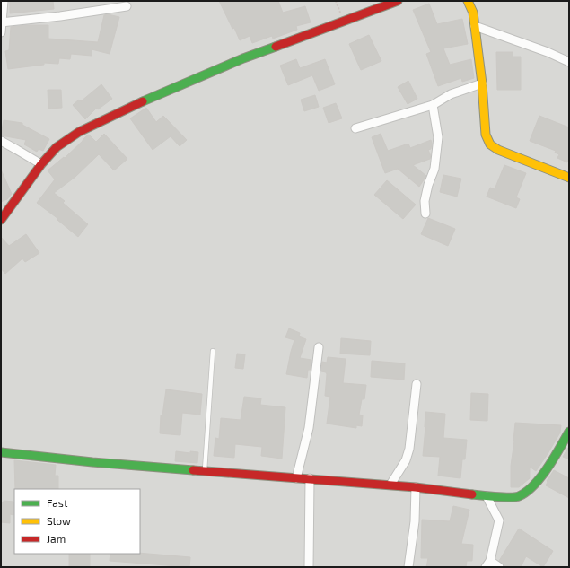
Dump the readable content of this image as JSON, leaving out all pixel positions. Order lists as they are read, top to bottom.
{
  "legend": ["Fast", "Slow", "Jam"]
}
